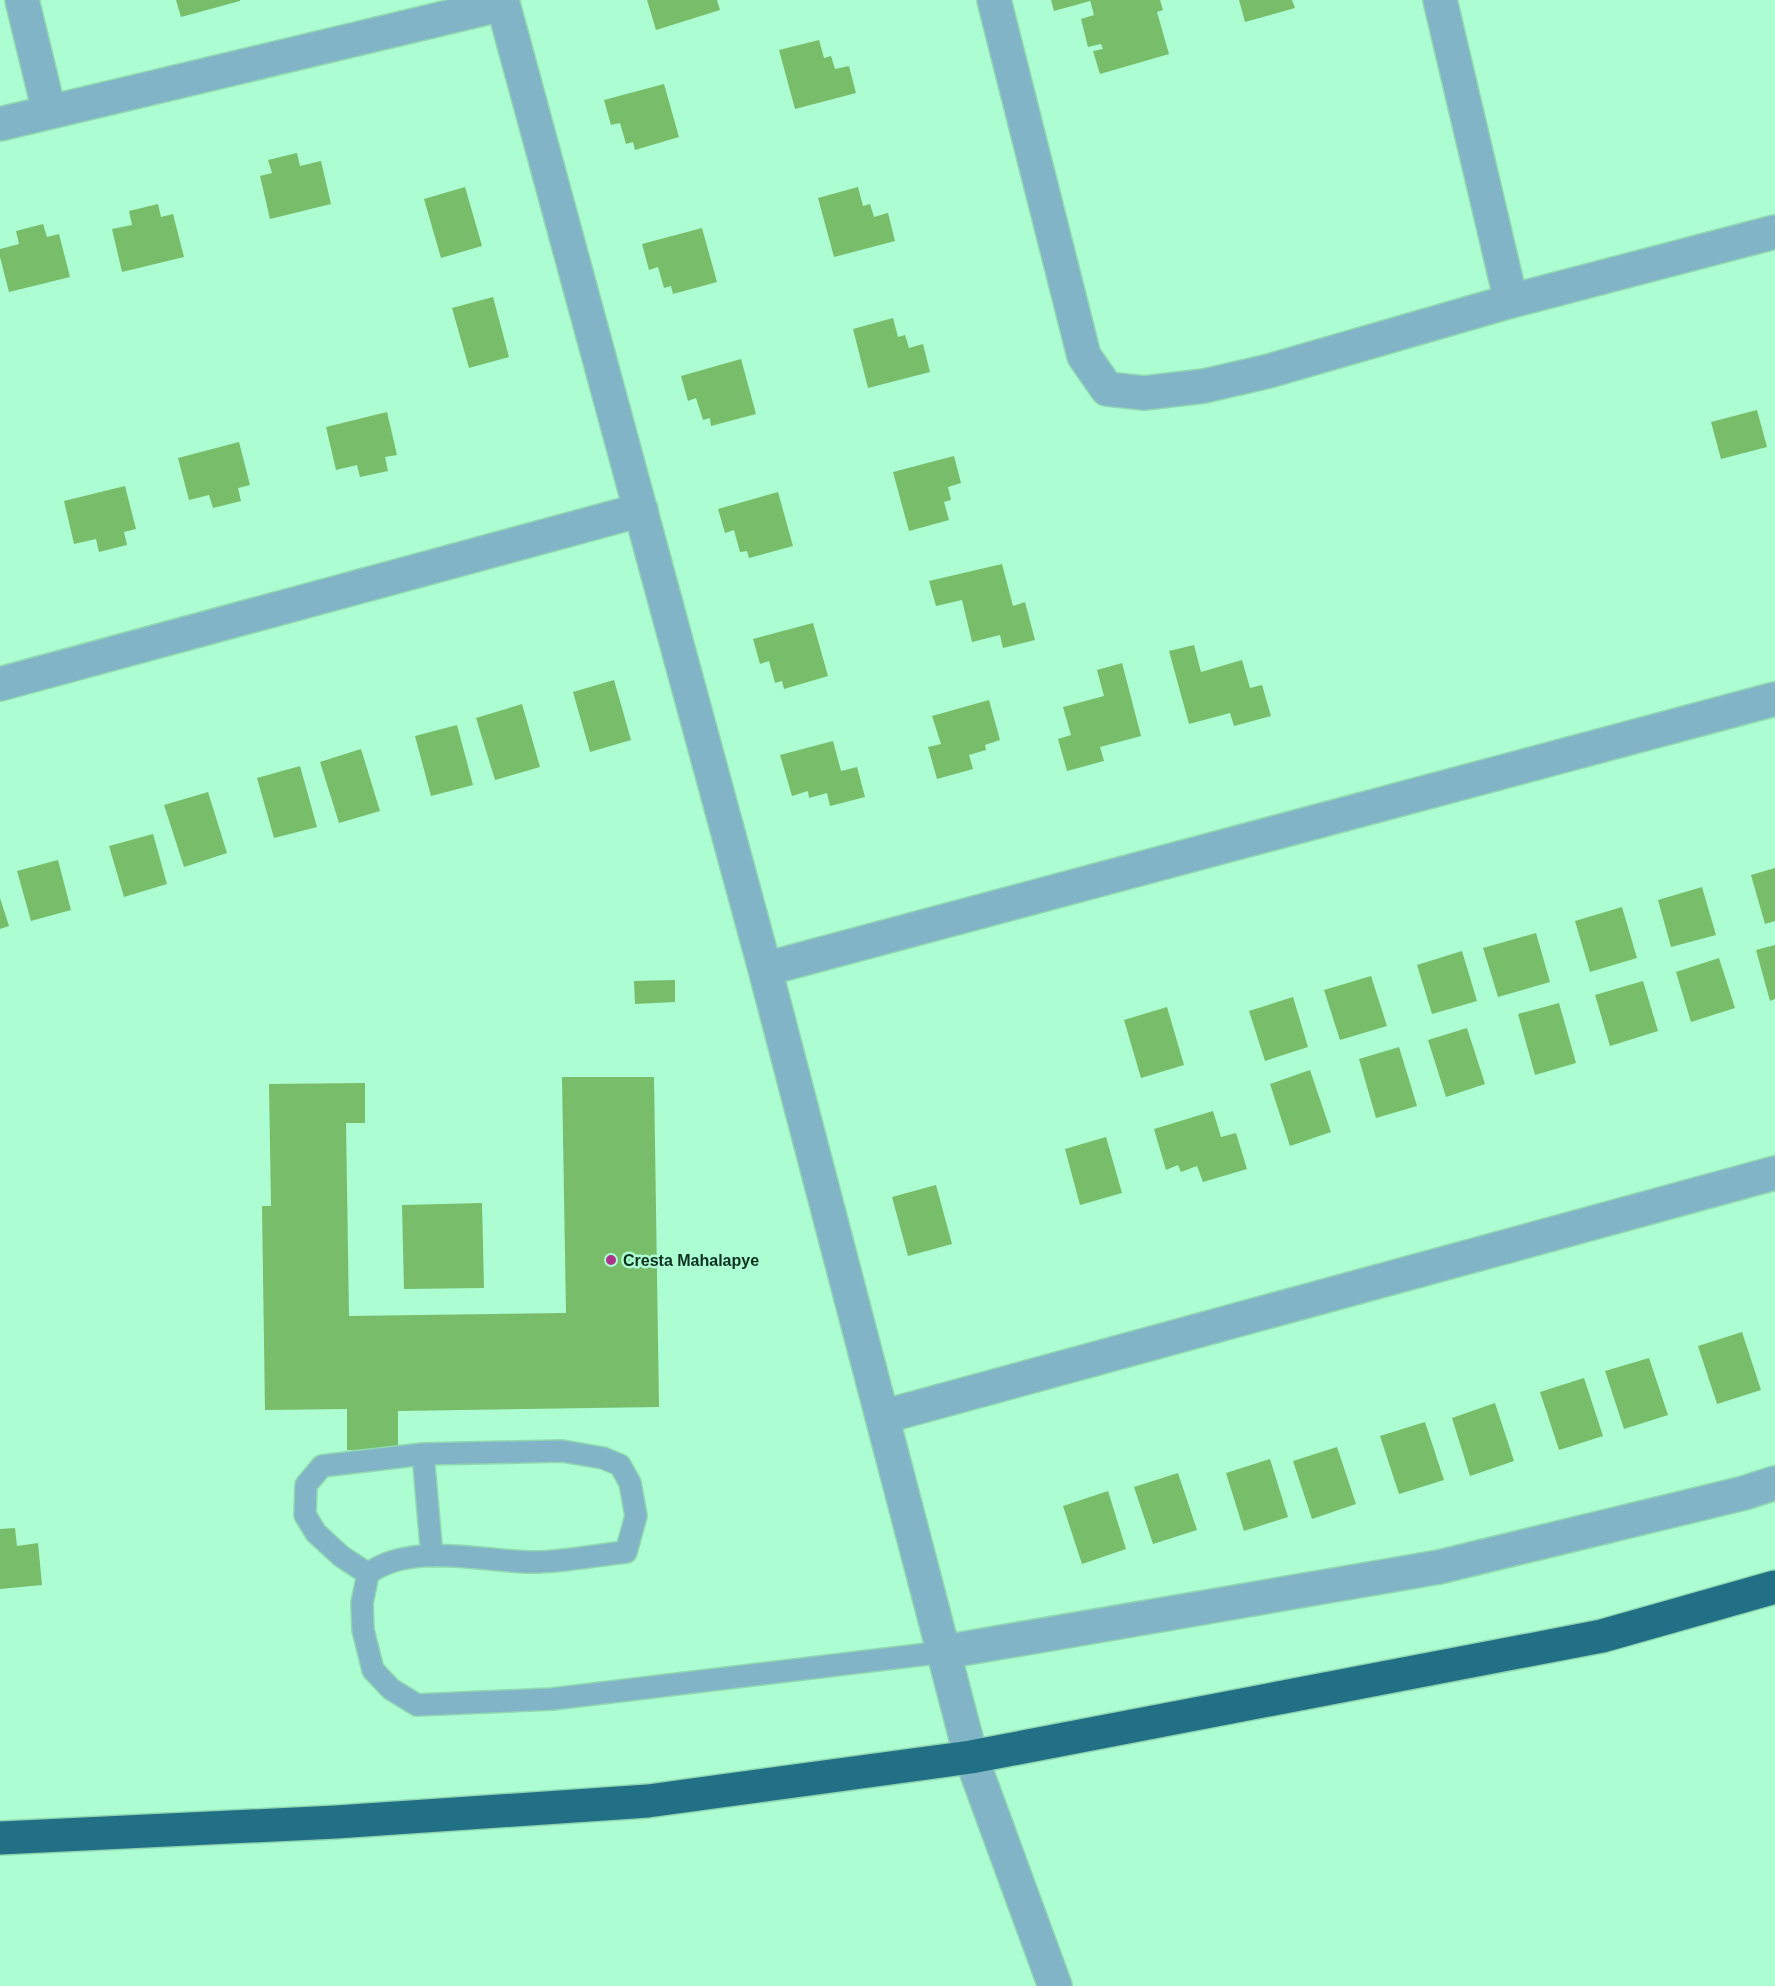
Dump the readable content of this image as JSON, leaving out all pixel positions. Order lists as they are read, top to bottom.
{
  "places": ["Cresta Mahalapye"]
}
